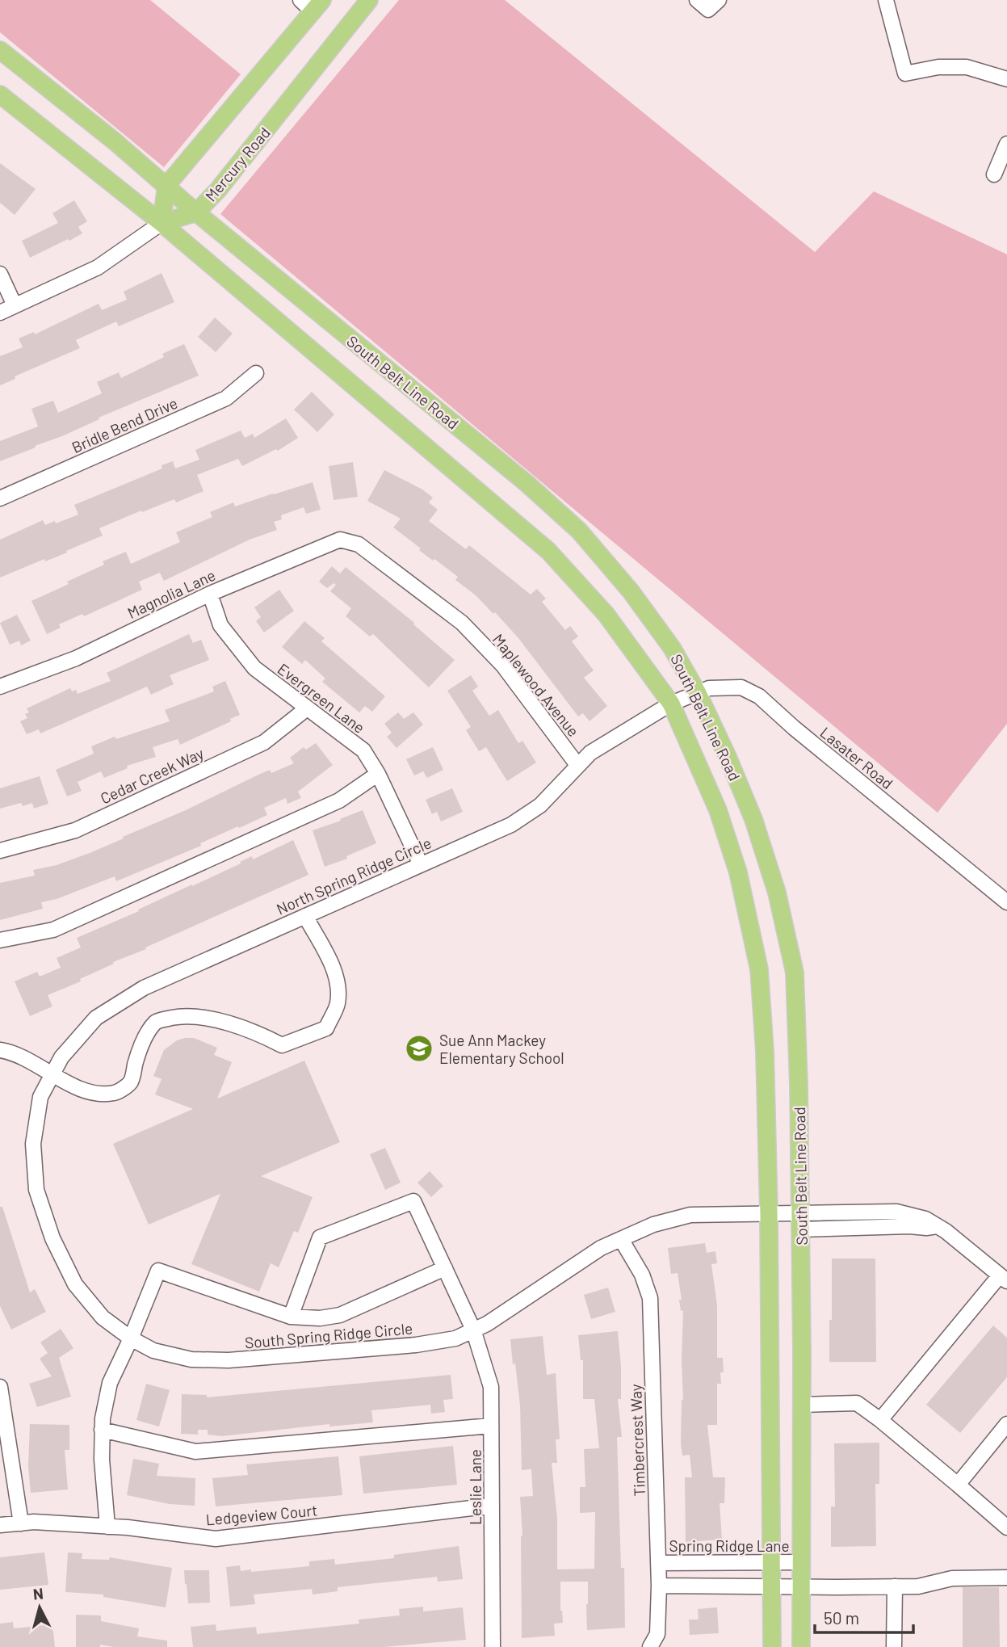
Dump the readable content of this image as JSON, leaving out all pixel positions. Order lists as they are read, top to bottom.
{
  "streets": {
    "main road": ["Mercury Road", "South Belt Line Road"],
    "street": [
      "Bridle Bend Drive",
      "Magnolia Lane",
      "Maplewood Avenue",
      "Evergreen Lane",
      "Lasater Road",
      "Cedar Creek Way",
      "North Spring Ridge Circle",
      "South Spring Ridge Circle",
      "Timbercrest Way",
      "Leslie Lane",
      "Ledgeview Court",
      "Spring Ridge Lane"
    ]
  },
  "crossings": [
    ["Mercury Road", "South Belt Line Road"],
    ["South Belt Line Road", "Lasater Road"],
    ["South Belt Line Road", "North Spring Ridge Circle"],
    ["South Belt Line Road", "South Spring Ridge Circle"],
    ["South Belt Line Road", "Spring Ridge Lane"],
    ["Magnolia Lane", "Maplewood Avenue"],
    ["Magnolia Lane", "Evergreen Lane"],
    ["Maplewood Avenue", "North Spring Ridge Circle"],
    ["Evergreen Lane", "Cedar Creek Way"],
    ["Evergreen Lane", "North Spring Ridge Circle"],
    ["Lasater Road", "North Spring Ridge Circle"],
    ["North Spring Ridge Circle", "South Spring Ridge Circle"],
    ["South Spring Ridge Circle", "Timbercrest Way"],
    ["South Spring Ridge Circle", "Leslie Lane"],
    ["Timbercrest Way", "Spring Ridge Lane"],
    ["Leslie Lane", "Ledgeview Court"]
  ],
  "places": {
    "school or university": ["Sue Ann Mackey Elementary School"]
  },
  "scale_bar": "50 m",
  "north": "top"
}
